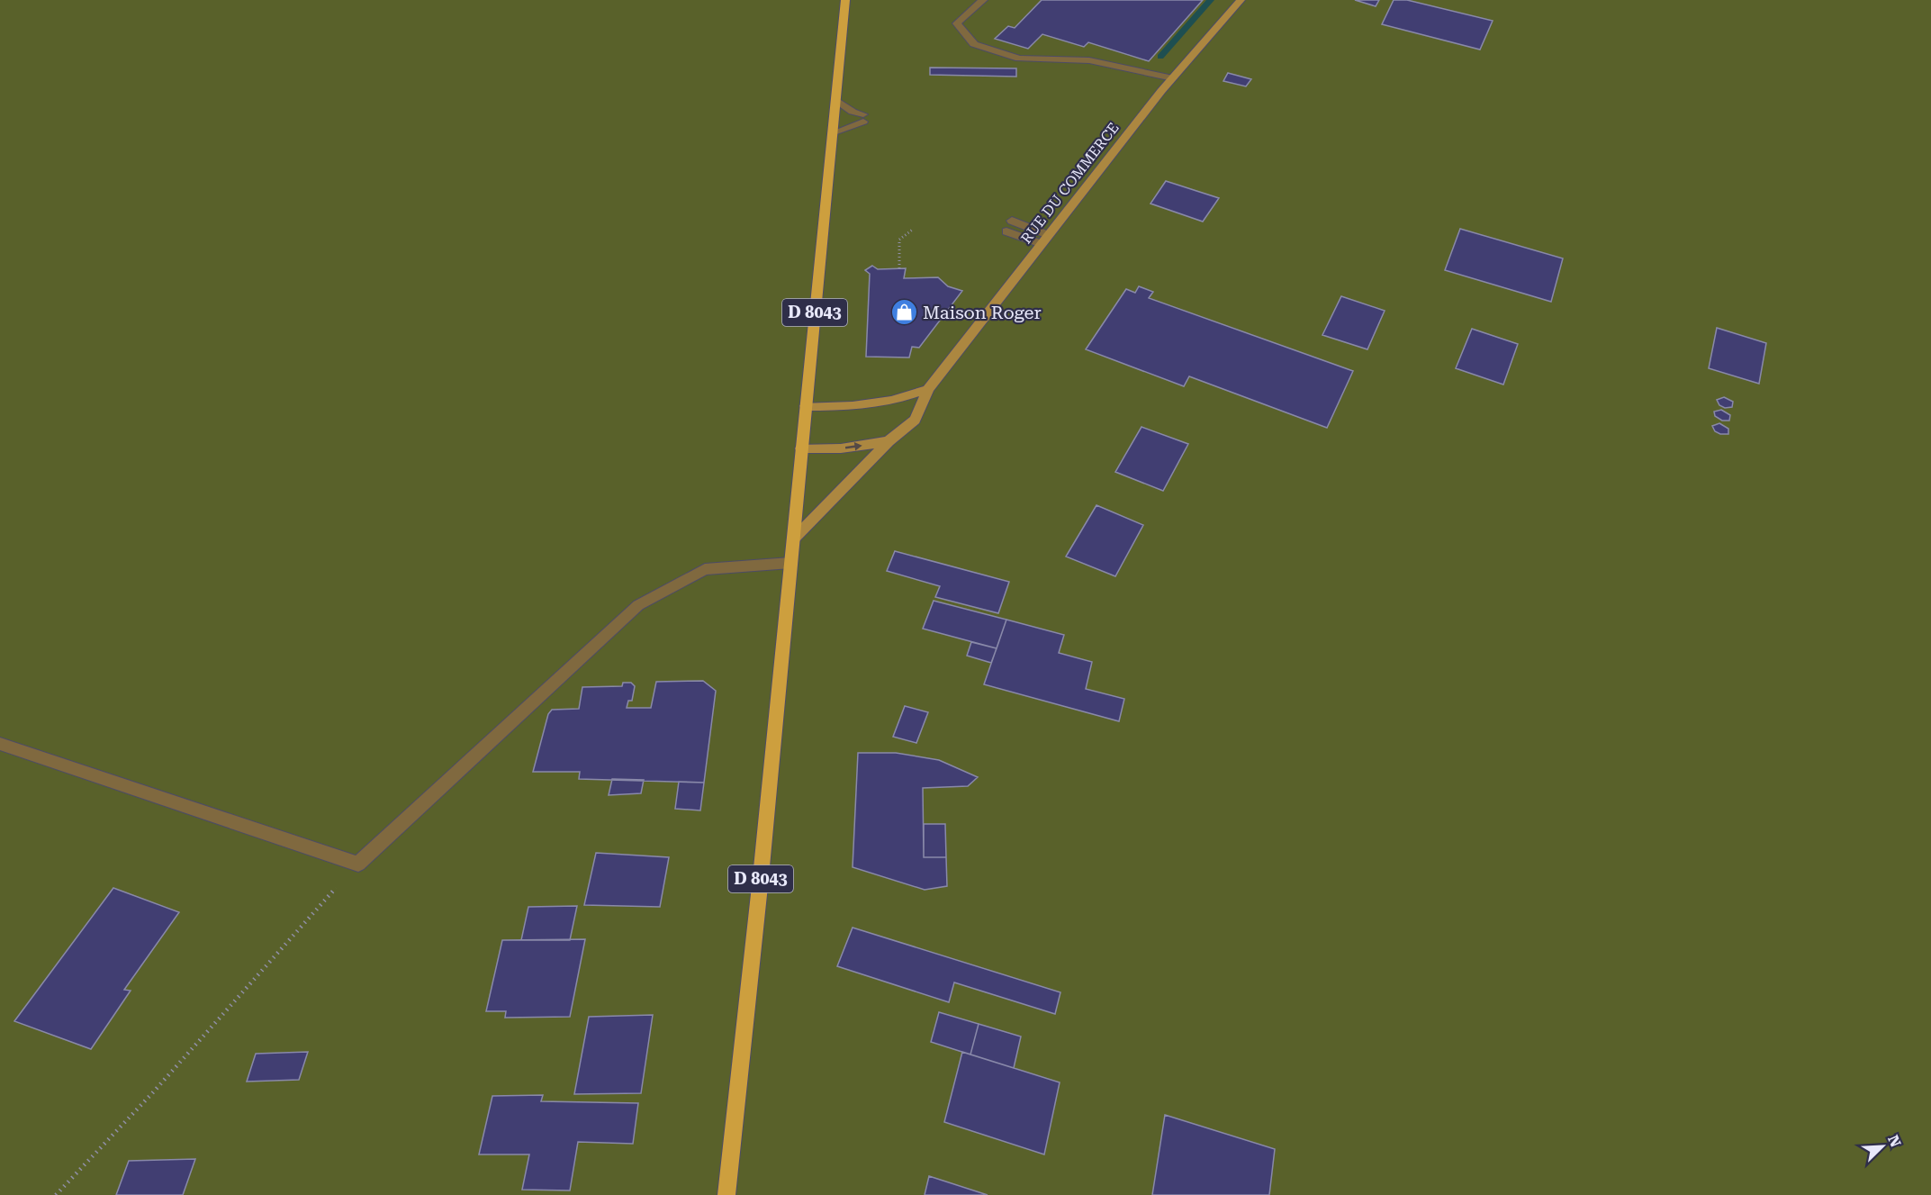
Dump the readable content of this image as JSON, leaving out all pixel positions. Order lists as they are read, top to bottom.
{
  "streets": {
    "main road": ["D 8043"],
    "street": ["RUE DU COMMERCE"]
  },
  "crossings": [
    ["RUE DU COMMERCE", "D 8043"]
  ],
  "places": {
    "shop": ["Maison Roger"]
  },
  "north": "top right"
}
